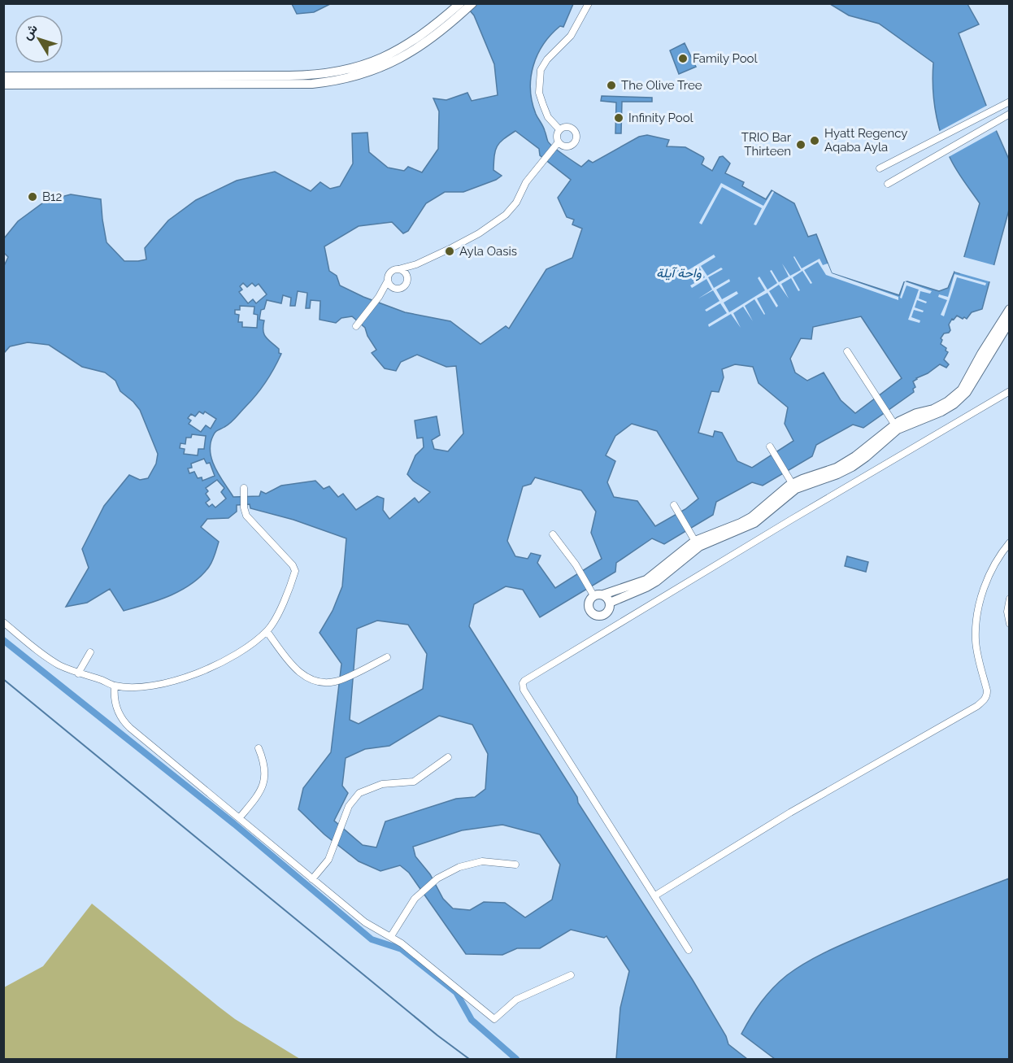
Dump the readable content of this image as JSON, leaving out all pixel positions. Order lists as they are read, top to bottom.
{
  "water": ["واحة آيلة"],
  "places": [
    "Family Pool",
    "The Olive Tree",
    "Infinity Pool",
    "Hyatt Regency Aqaba Ayla",
    "TRIO Bar Thirteen",
    "B12",
    "Ayla Oasis"
  ],
  "north": "top left"
}
